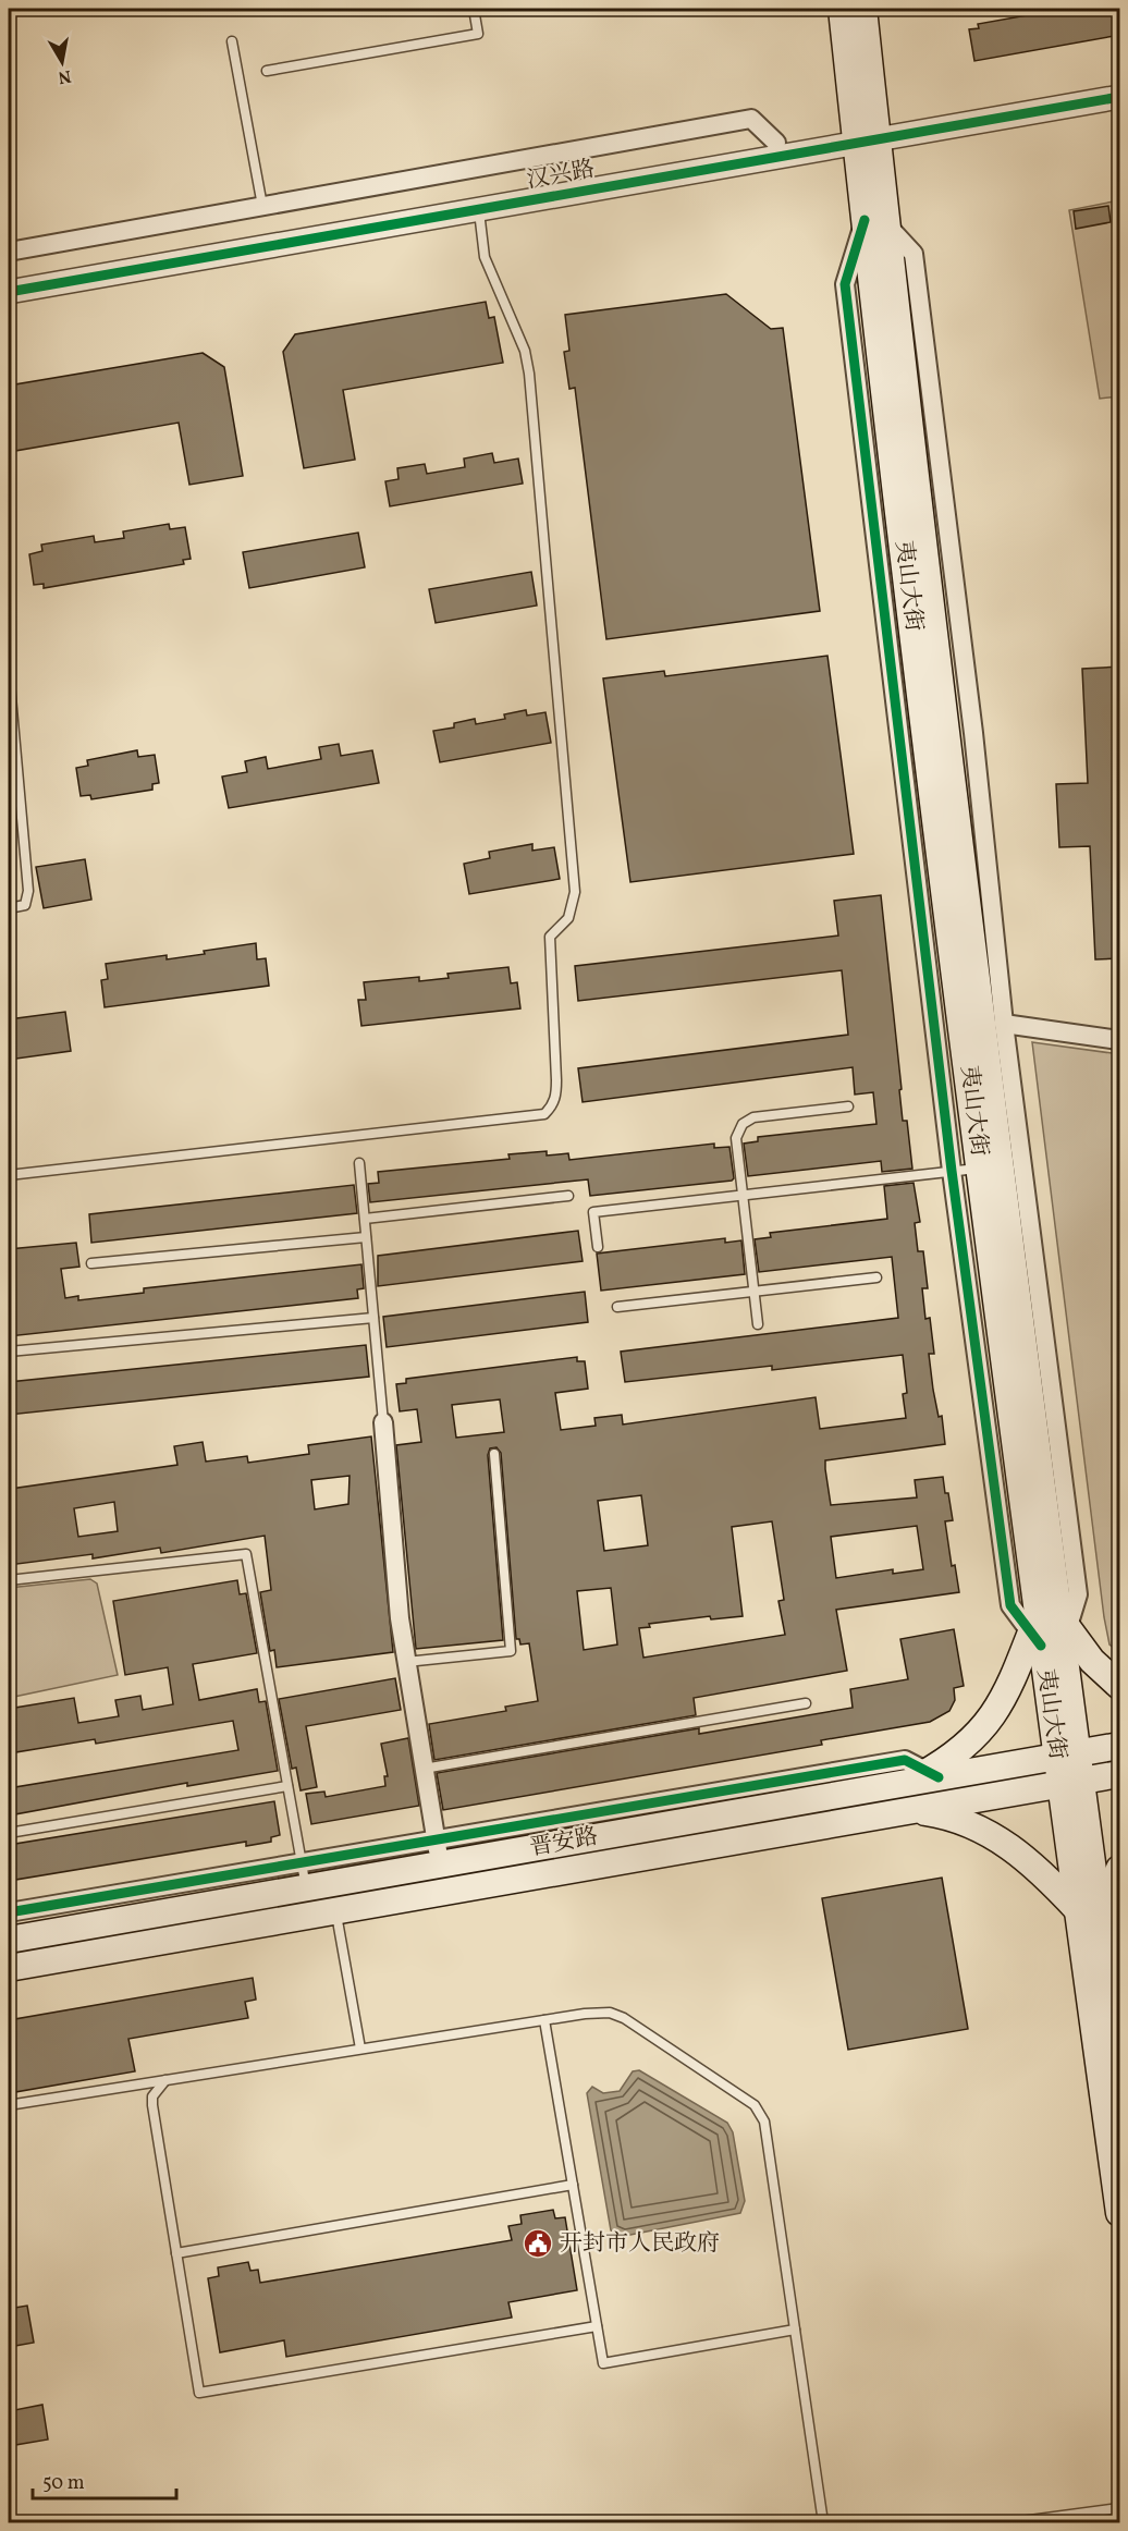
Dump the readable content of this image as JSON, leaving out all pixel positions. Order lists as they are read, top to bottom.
{
  "streets": {
    "main road": ["夷山大街", "晋安路"],
    "street": ["汉兴路"]
  },
  "crossings": [
    ["汉兴路", "夷山大街"],
    ["夷山大街", "晋安路"]
  ],
  "places": {
    "public building": ["开封市人民政府"]
  },
  "scale_bar": "50 m",
  "north": "bottom"
}
